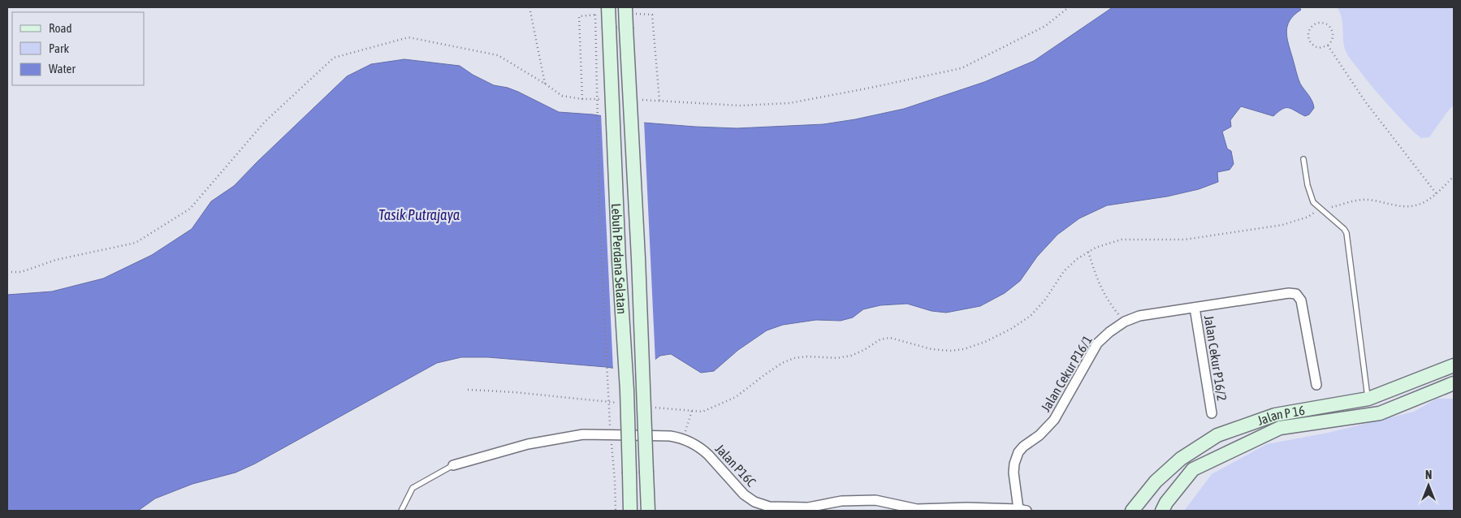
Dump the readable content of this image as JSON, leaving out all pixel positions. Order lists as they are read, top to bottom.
{
  "streets": {
    "main road": ["Lebuh Perdana Selatan", "Jalan P 16"],
    "street": ["Jalan Cekur P16/2", "Jalan Cekur P16/1", "Jalan P16C"]
  },
  "crossings": [
    ["Jalan Cekur P16/2", "Jalan Cekur P16/1"],
    ["Jalan Cekur P16/1", "Jalan P16C"]
  ],
  "water": ["Tasik Putrajaya"],
  "legend": ["Road", "Park", "Water"],
  "north": "top"
}
